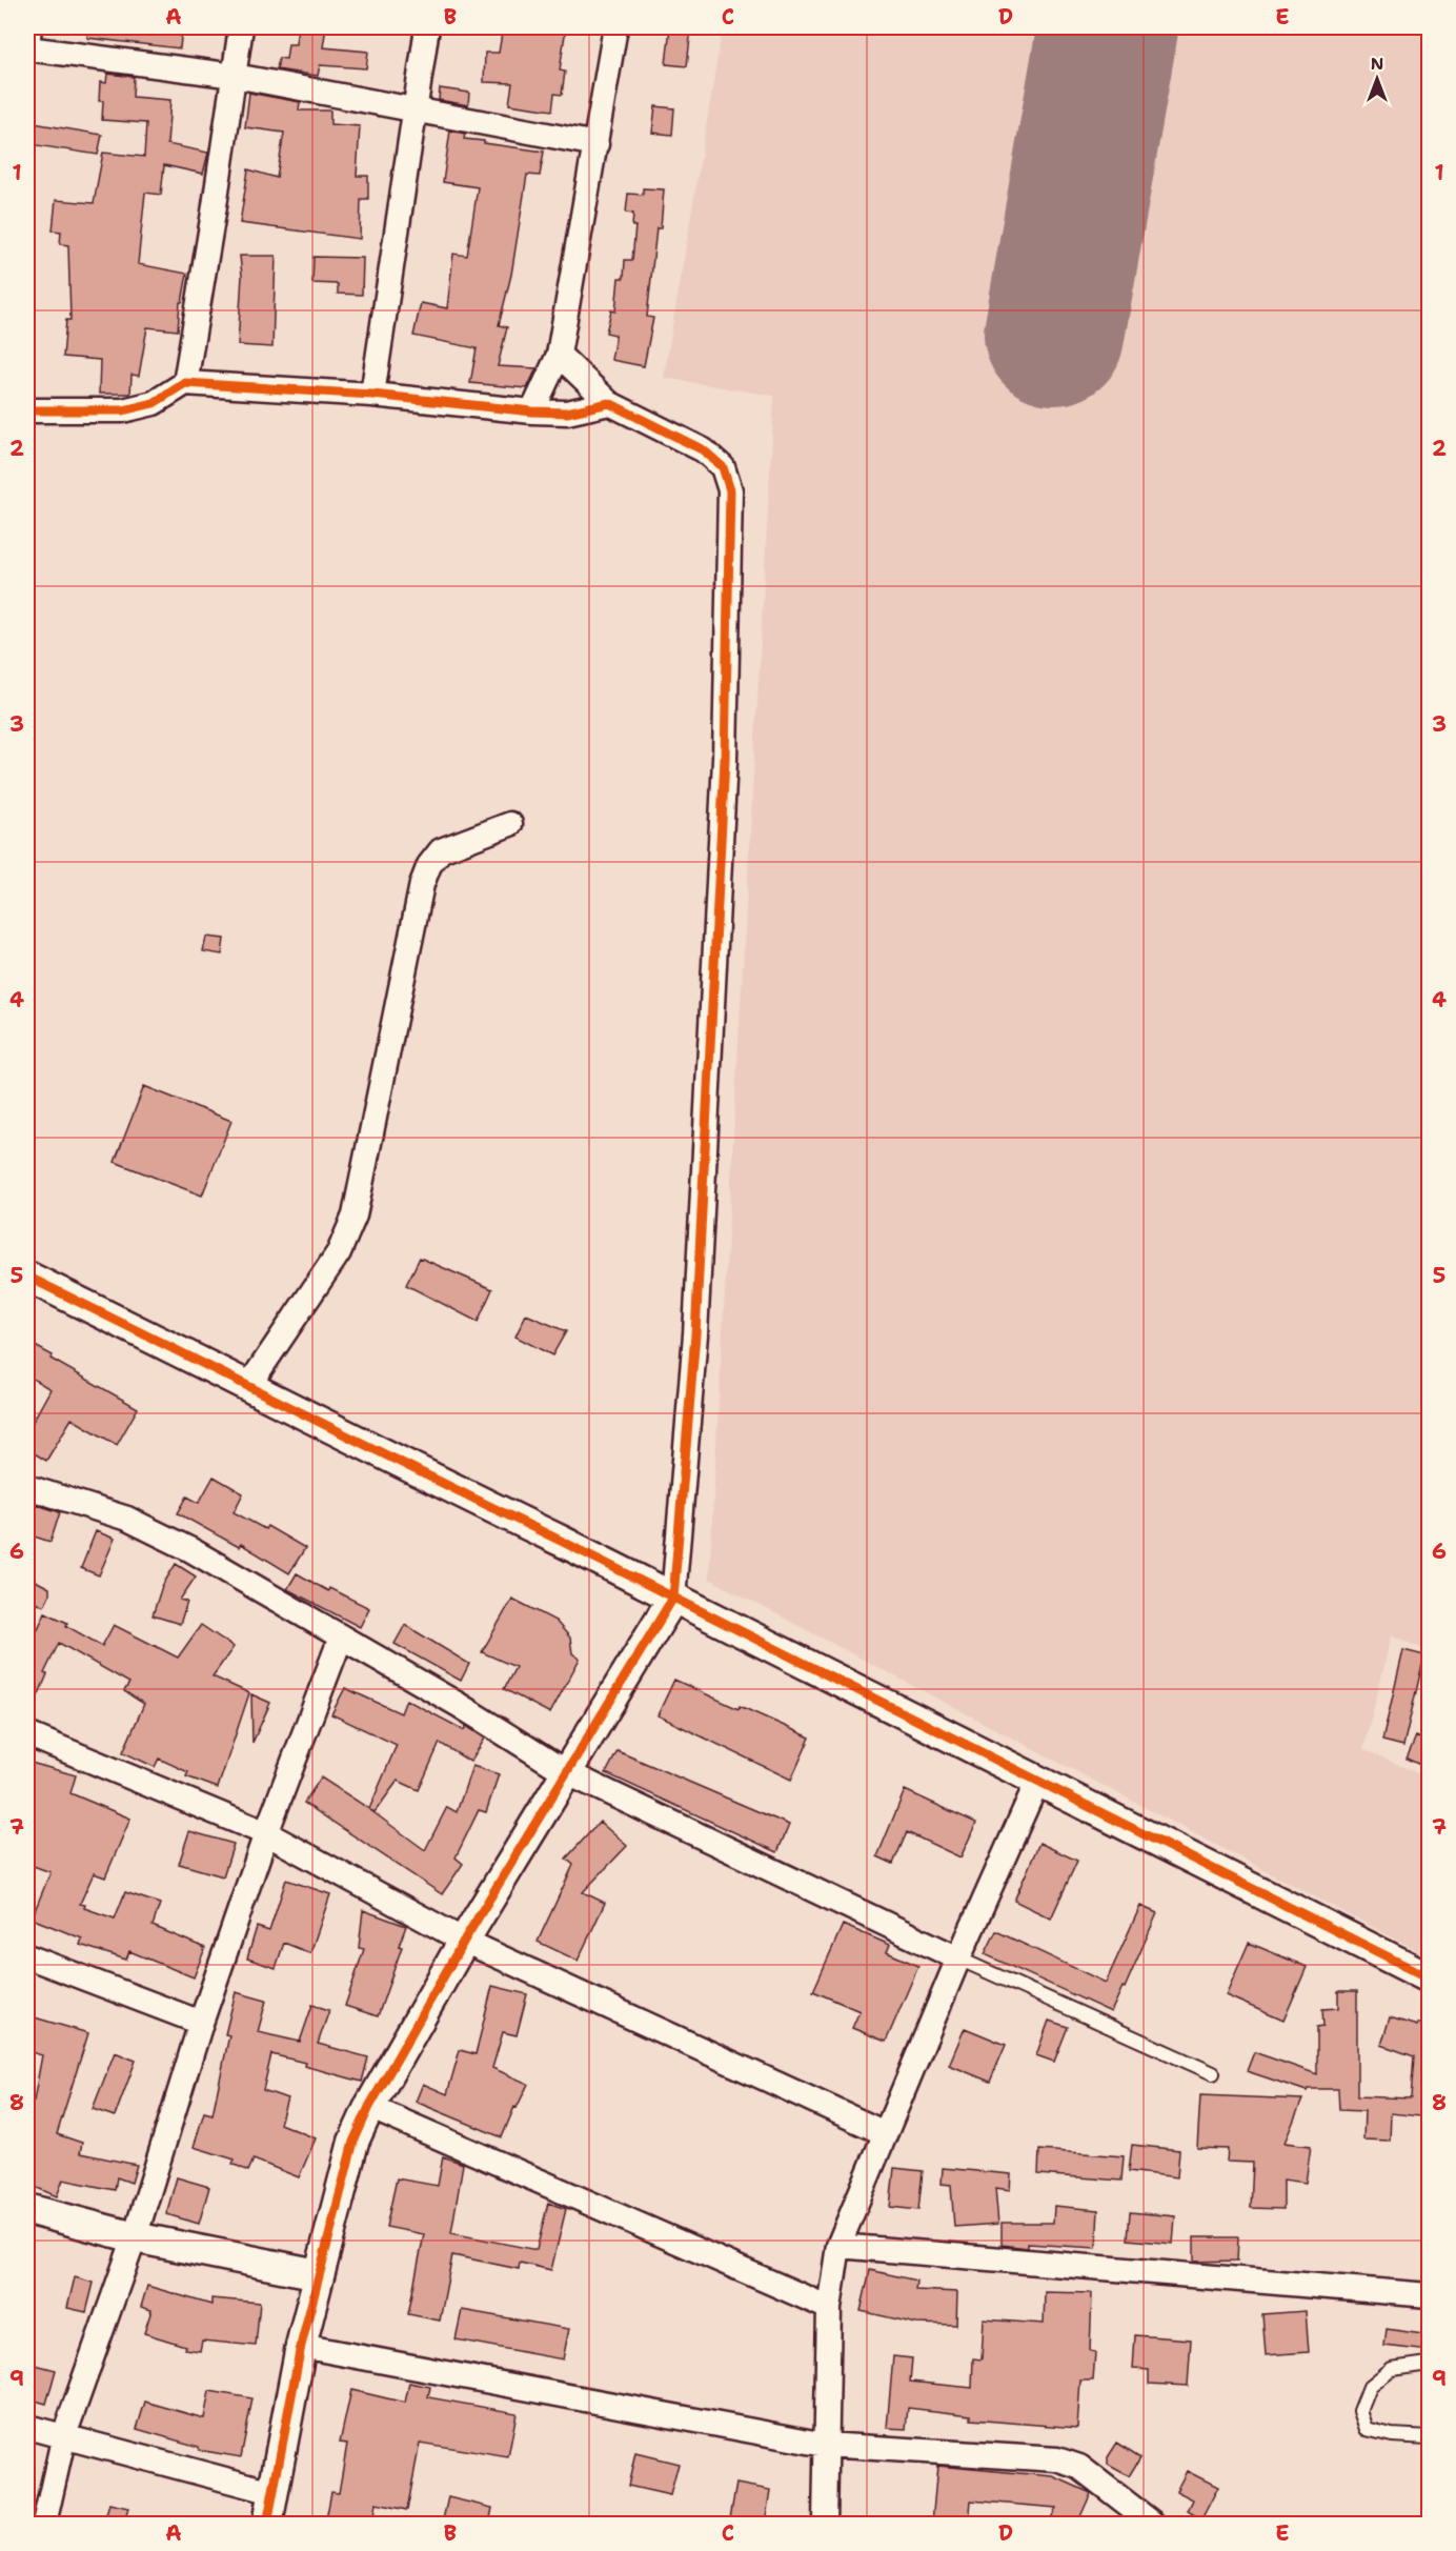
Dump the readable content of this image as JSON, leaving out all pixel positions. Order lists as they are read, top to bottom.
{
  "north": "top",
  "grid": {
    "columns": [
      "A",
      "B",
      "C",
      "D",
      "E"
    ],
    "rows": [
      "1",
      "2",
      "3",
      "4",
      "5",
      "6",
      "7",
      "8",
      "9"
    ]
  }
}
